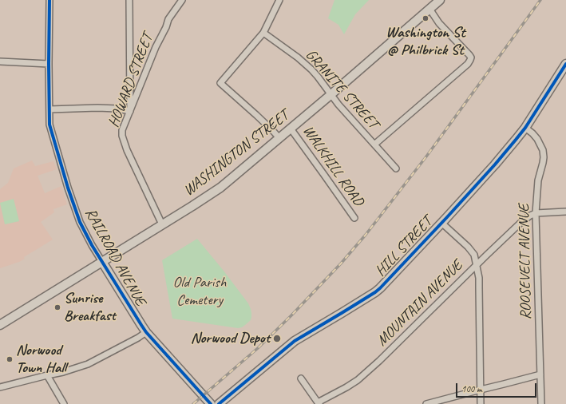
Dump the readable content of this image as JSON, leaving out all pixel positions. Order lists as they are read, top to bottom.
{
  "streets": {
    "street": [
      "HOWARD STREET",
      "GRANITE STREET",
      "WASHINGTON STREET",
      "WALKHILL ROAD",
      "HILL STREET",
      "RAILROAD AVENUE",
      "ROOSEVELT AVENUE",
      "MOUNTAIN AVENUE"
    ]
  },
  "crossings": [
    ["HOWARD STREET", "WASHINGTON STREET"],
    ["GRANITE STREET", "WASHINGTON STREET"],
    ["WASHINGTON STREET", "WALKHILL ROAD"],
    ["WASHINGTON STREET", "RAILROAD AVENUE"],
    ["HILL STREET", "ROOSEVELT AVENUE"],
    ["ROOSEVELT AVENUE", "MOUNTAIN AVENUE"]
  ],
  "parks": ["Old Parish Cemetery"],
  "places": [
    "Washington St @ Philbrick St",
    "Sunrise Breakfast",
    "Norwood Depot",
    "Norwood Town Hall"
  ],
  "scale_bar": "100 m"
}
